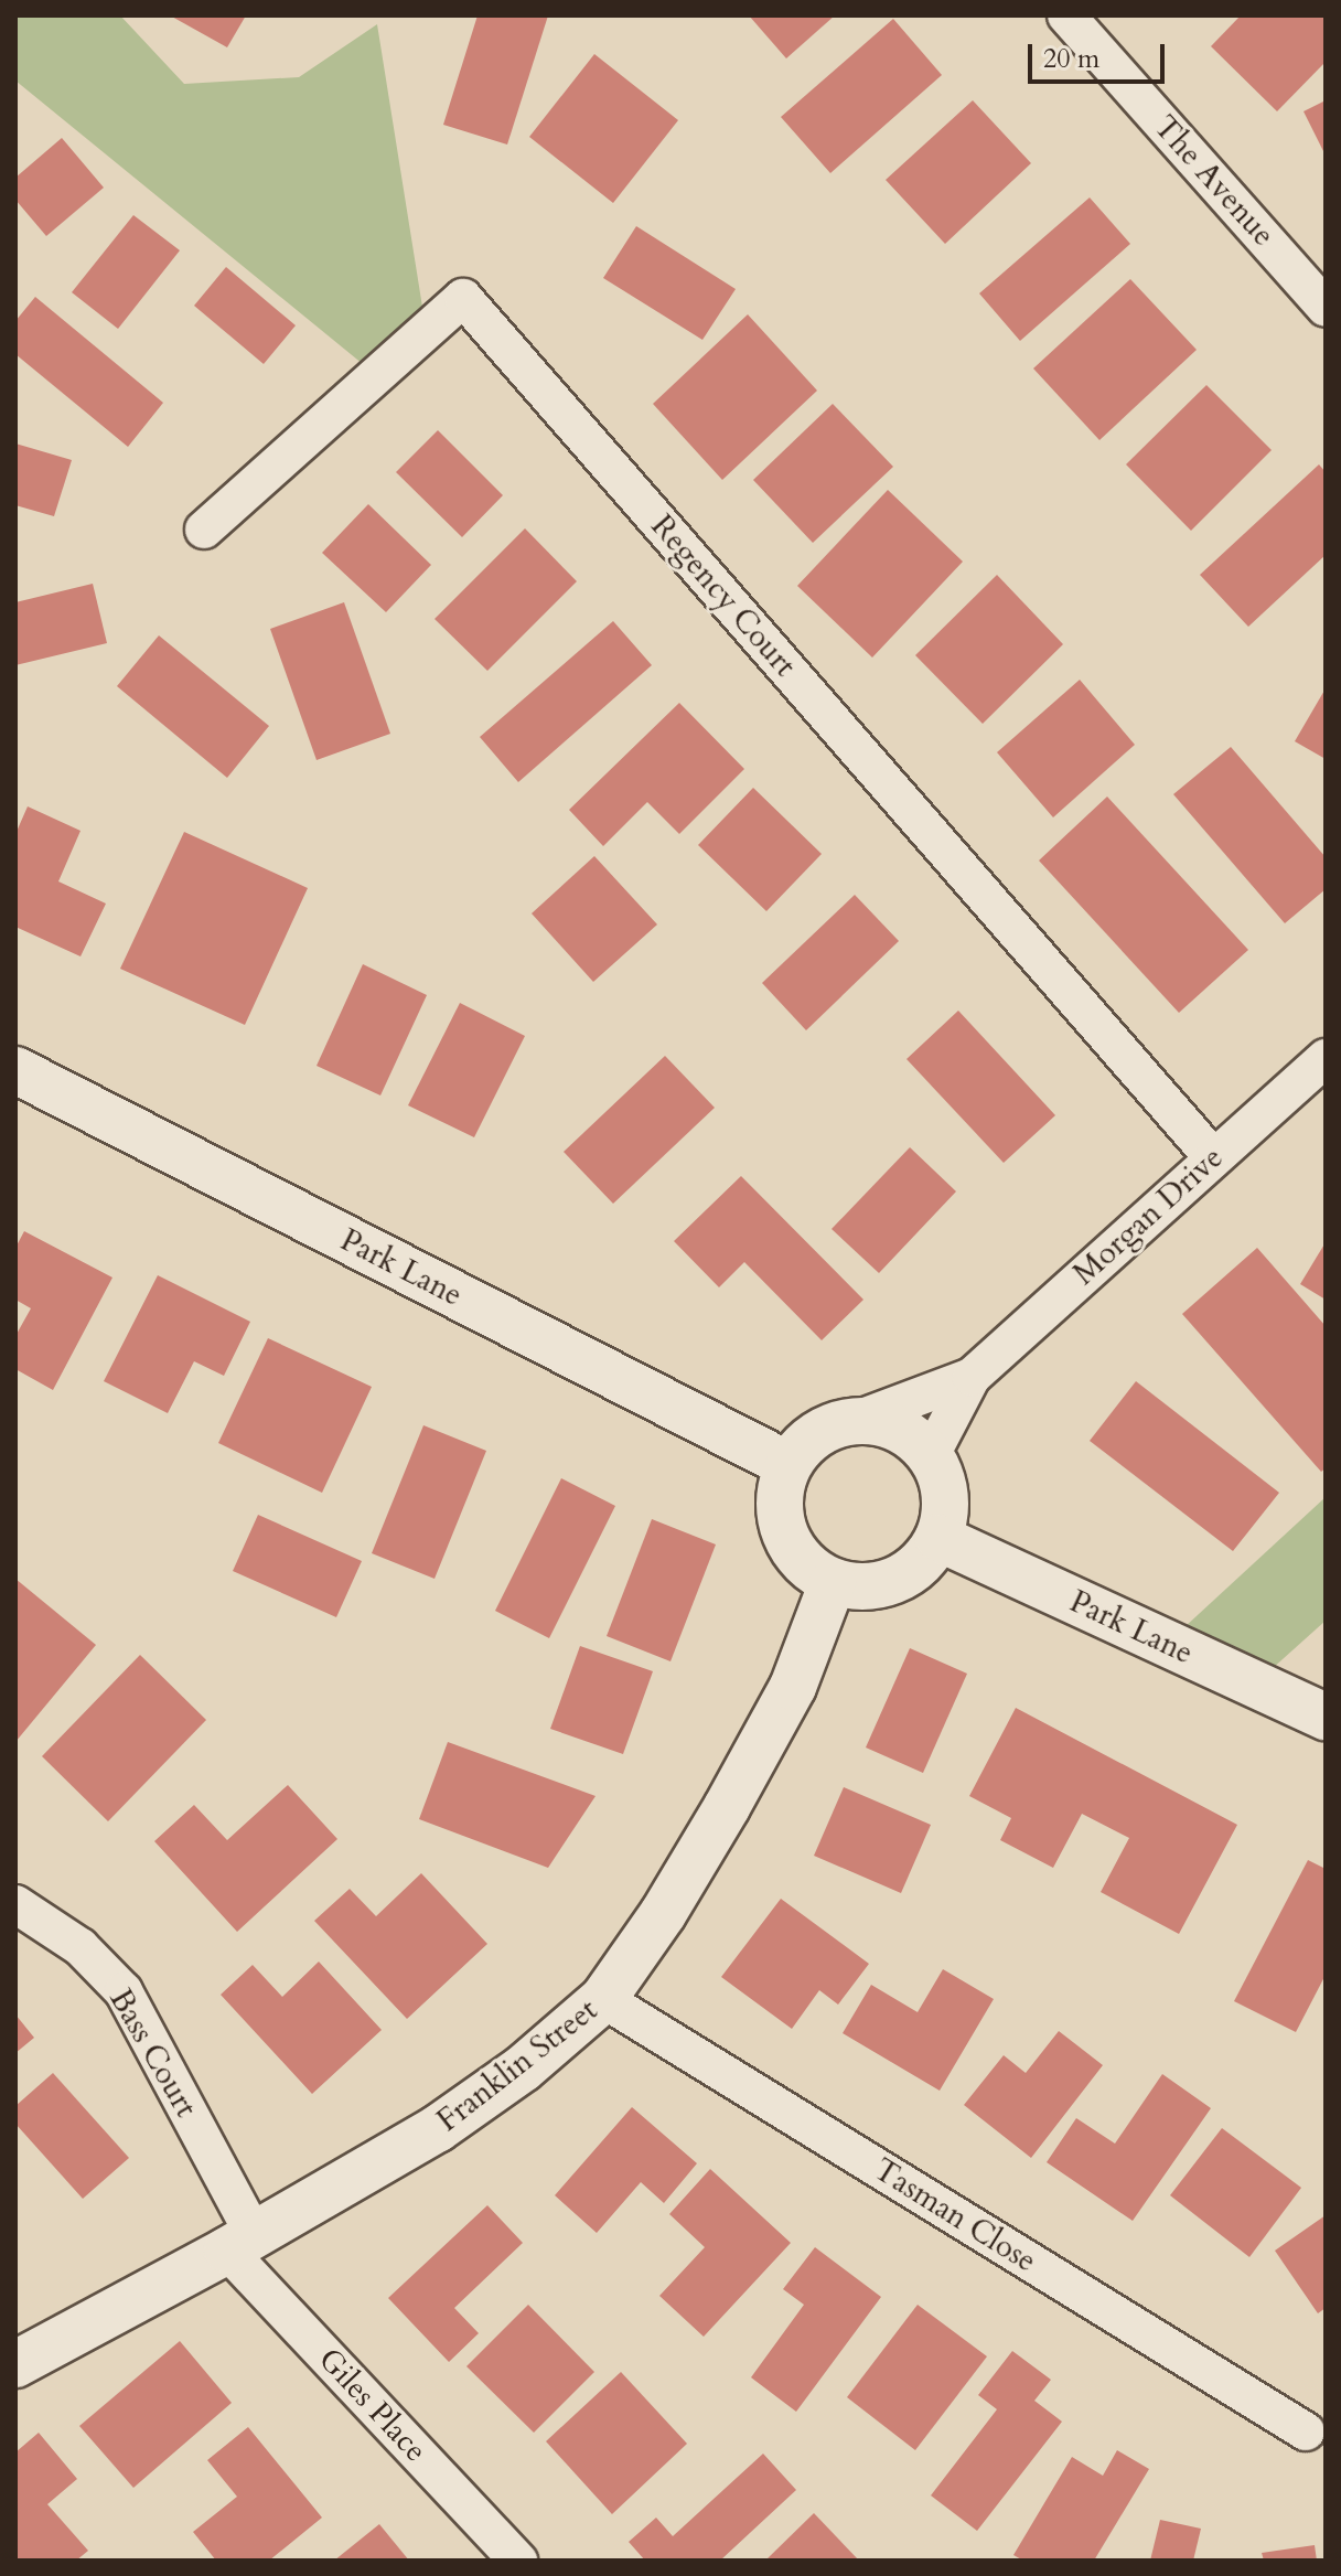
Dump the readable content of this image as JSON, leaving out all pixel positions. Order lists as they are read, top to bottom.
{
  "streets": {
    "street": [
      "The Avenue",
      "Regency Court",
      "Morgan Drive",
      "Park Lane",
      "Bass Court",
      "Franklin Street",
      "Tasman Close",
      "Giles Place"
    ]
  },
  "crossings": [
    ["Regency Court", "Morgan Drive"],
    ["Morgan Drive", "Park Lane"],
    ["Morgan Drive", "Franklin Street"],
    ["Park Lane", "Franklin Street"],
    ["Bass Court", "Franklin Street"],
    ["Bass Court", "Giles Place"],
    ["Franklin Street", "Tasman Close"],
    ["Franklin Street", "Giles Place"]
  ],
  "scale_bar": "20 m"
}
